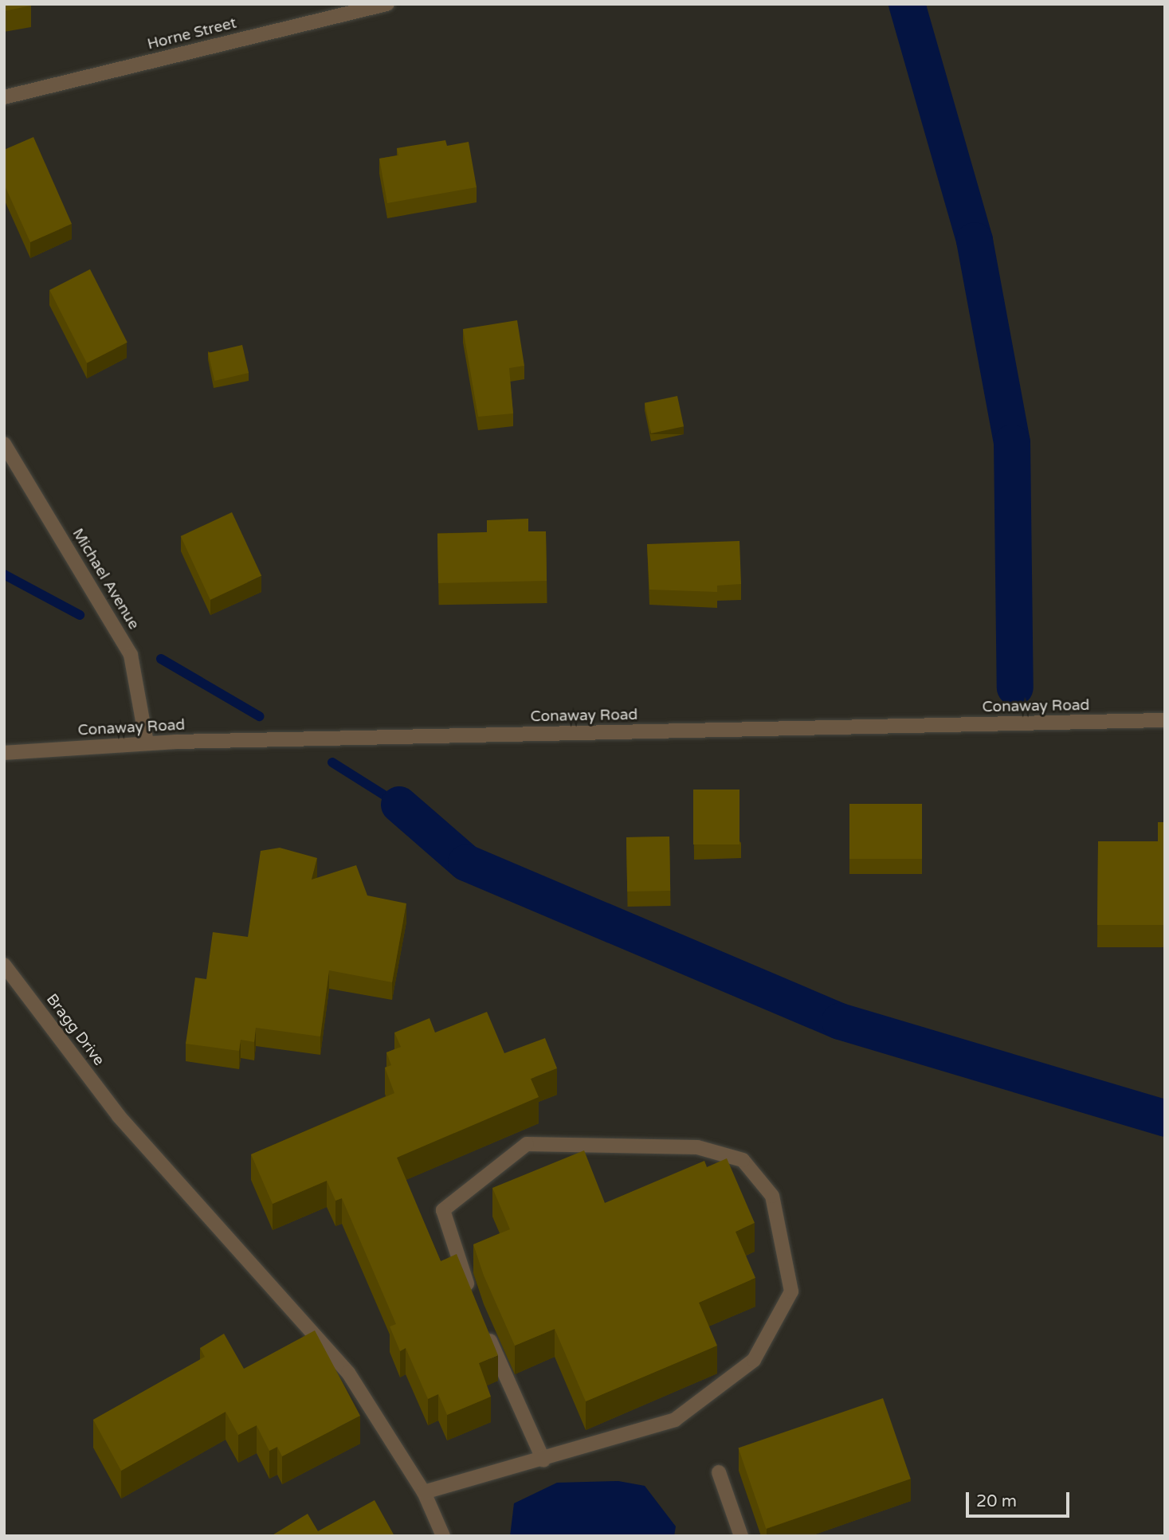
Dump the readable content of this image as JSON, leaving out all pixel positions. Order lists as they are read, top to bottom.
{
  "streets": {
    "street": [
      "Horne Street",
      "Michael Avenue",
      "Conaway Road",
      "Bragg Drive"
    ]
  },
  "crossings": [
    ["Michael Avenue", "Conaway Road"]
  ],
  "scale_bar": "20 m"
}
